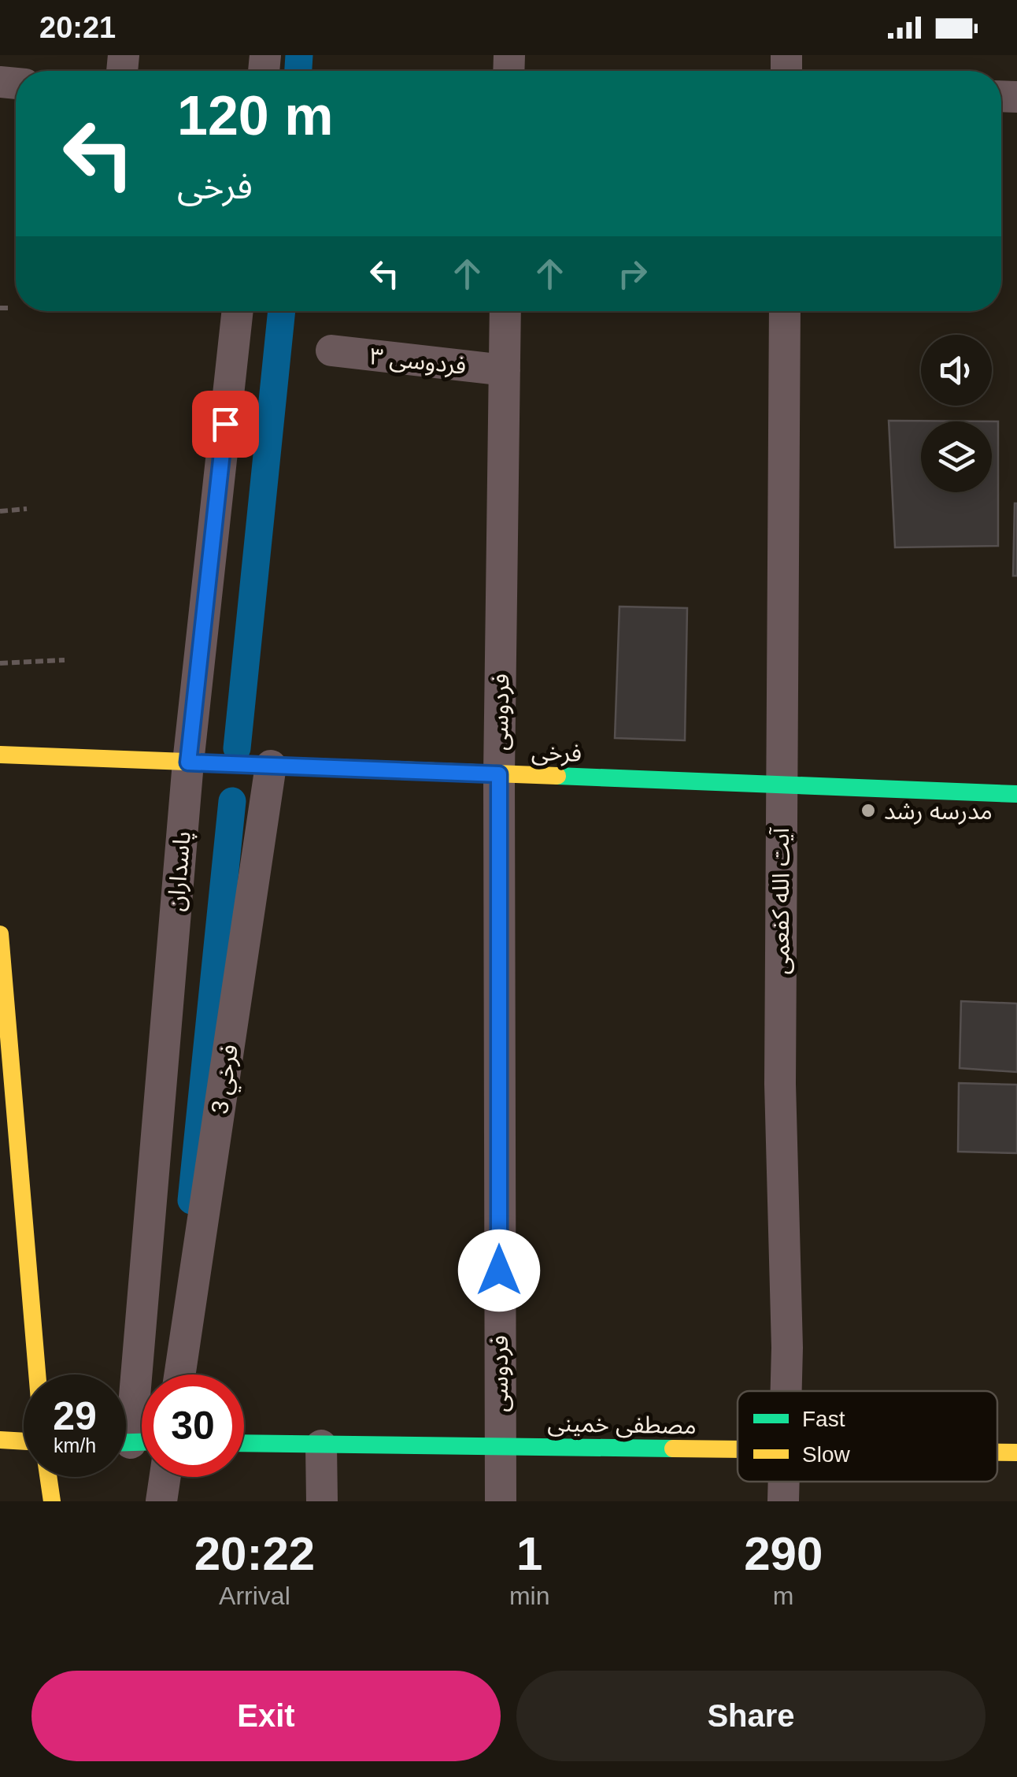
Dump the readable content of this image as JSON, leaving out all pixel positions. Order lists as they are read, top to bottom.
{
  "streets": {
    "street": [
      "فردوسی ۳",
      "فردوسی",
      "فرخی",
      "پاسداران",
      "آیت الله کفعمی",
      "فرخي 3",
      "مصطفی خمینی"
    ]
  },
  "crossings": [
    ["فردوسی ۳", "فردوسی"],
    ["فردوسی", "فرخی"],
    ["فردوسی", "مصطفی خمینی"],
    ["فرخی", "پاسداران"],
    ["فرخی", "آیت الله کفعمی"],
    ["فرخی", "فرخي 3"]
  ],
  "places": ["مدرسه رشد"],
  "legend": ["Fast", "Slow"],
  "page": {
    "status": "20:21",
    "turn": ["120 m", "فرخی"],
    "speed": "29 km/h",
    "limit": "30",
    "eta": [
      "20:22",
      "Arrival",
      "1",
      "min",
      "290",
      "m"
    ],
    "buttons": ["Exit", "Share"]
  }
}
